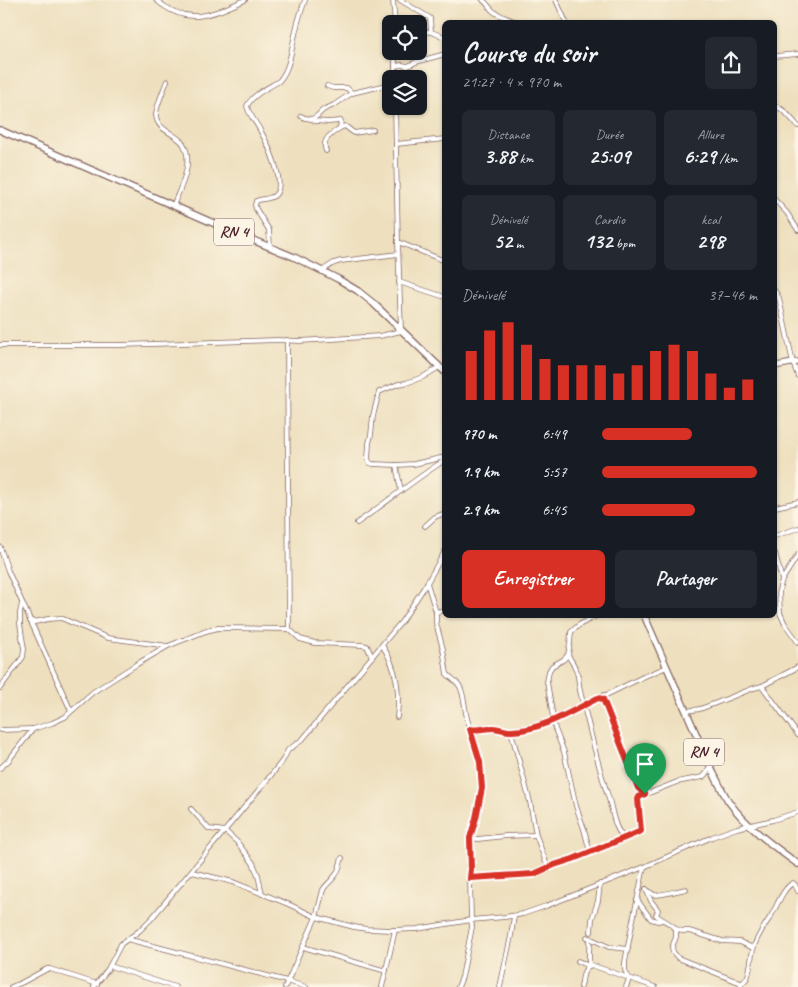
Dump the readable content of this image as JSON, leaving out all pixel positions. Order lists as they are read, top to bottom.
{
  "streets": {
    "main road": ["RN 4"]
  },
  "page": {
    "heading": ["Course du soir", "21:27 · 4 × 970 m"],
    "stats": [
      ["Distance", "3.88 km"],
      ["Durée", "25:09"],
      ["Allure", "6:29 /km"],
      ["Dénivelé", "52 m"],
      ["Cardio", "132 bpm"],
      ["kcal", "298"]
    ],
    "chart": ["Dénivelé", "37–46 m"],
    "list": [
      {
        "name": "970 m",
        "note": "6:49"
      },
      {
        "name": "1.9 km",
        "note": "5:57"
      },
      {
        "name": "2.9 km",
        "note": "6:45"
      }
    ],
    "buttons": ["Enregistrer", "Partager"]
  }
}
